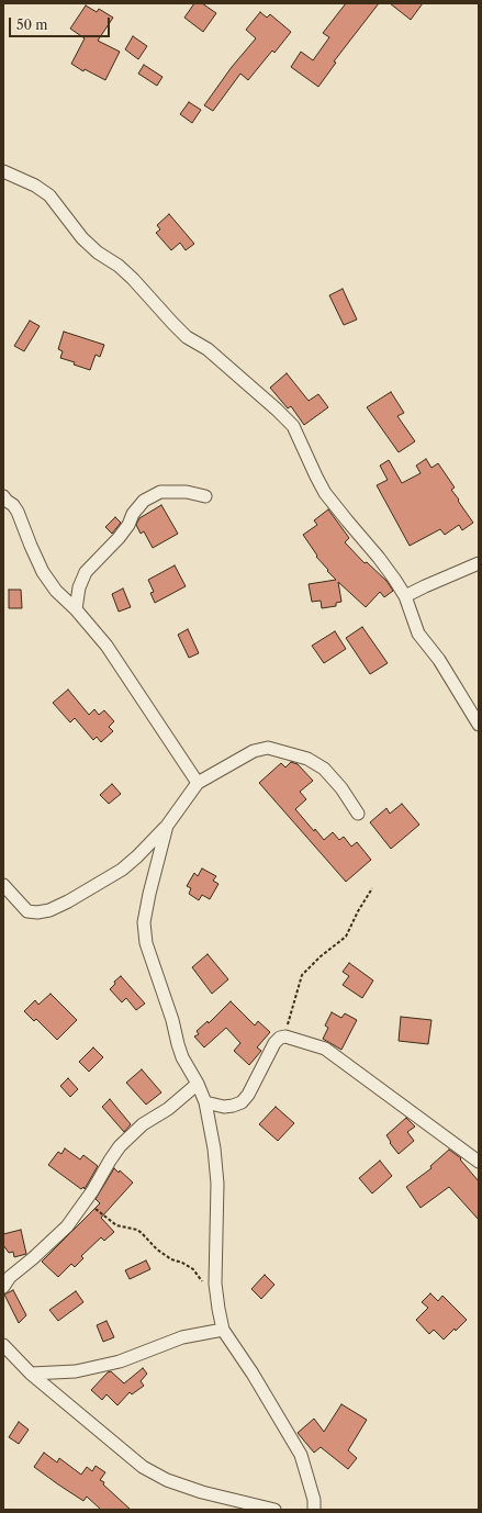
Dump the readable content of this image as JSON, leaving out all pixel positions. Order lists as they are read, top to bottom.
{
  "scale_bar": "50 m"
}
